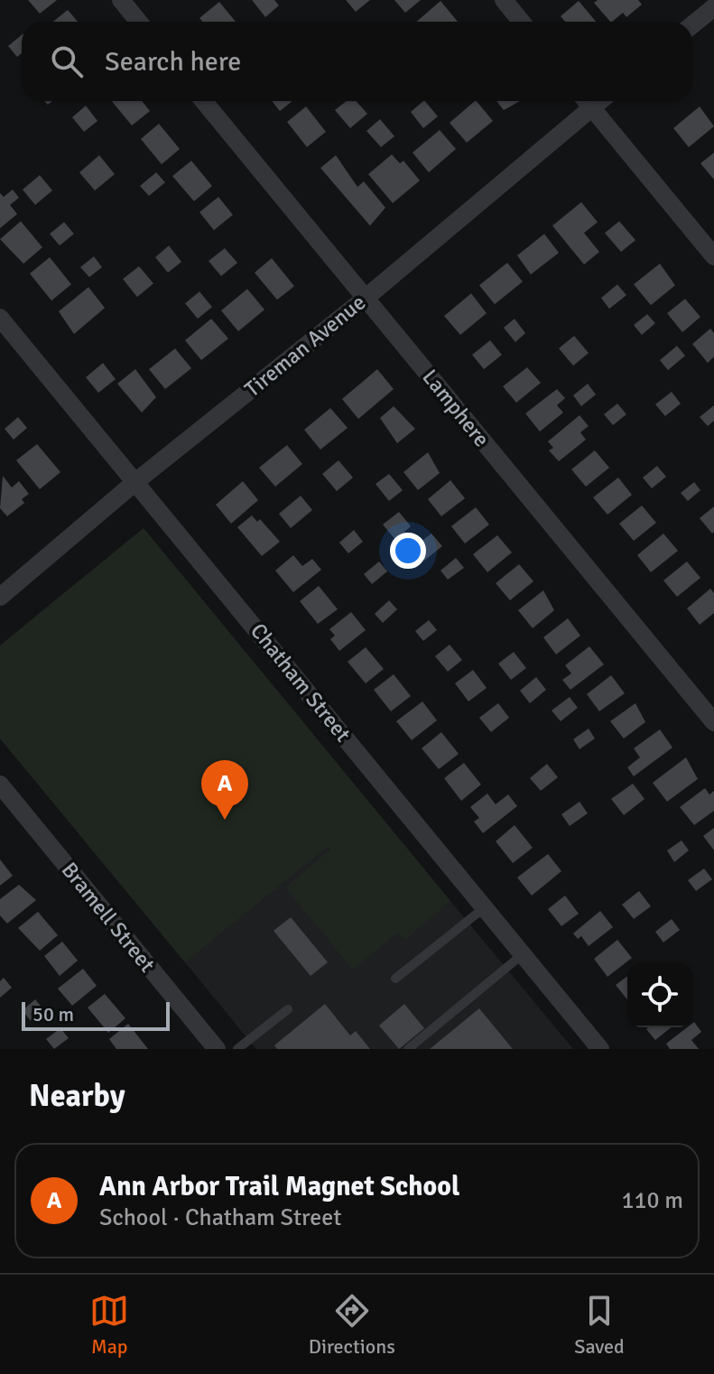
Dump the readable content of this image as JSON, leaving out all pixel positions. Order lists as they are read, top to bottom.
{
  "streets": {
    "street": [
      "Tireman Avenue",
      "Lamphere",
      "Chatham Street",
      "Bramell Street"
    ]
  },
  "crossings": [
    ["Tireman Avenue", "Lamphere"],
    ["Tireman Avenue", "Chatham Street"]
  ],
  "scale_bar": "50 m",
  "page": {
    "search": "Search here",
    "pins": "A",
    "scale": "50 m",
    "heading": "Nearby",
    "list": [
      {
        "mark": "A",
        "name": "Ann Arbor Trail Magnet School",
        "note": "School · Chatham Street",
        "value": "110 m"
      }
    ],
    "nav": ["Map", "Directions", "Saved"]
  }
}
